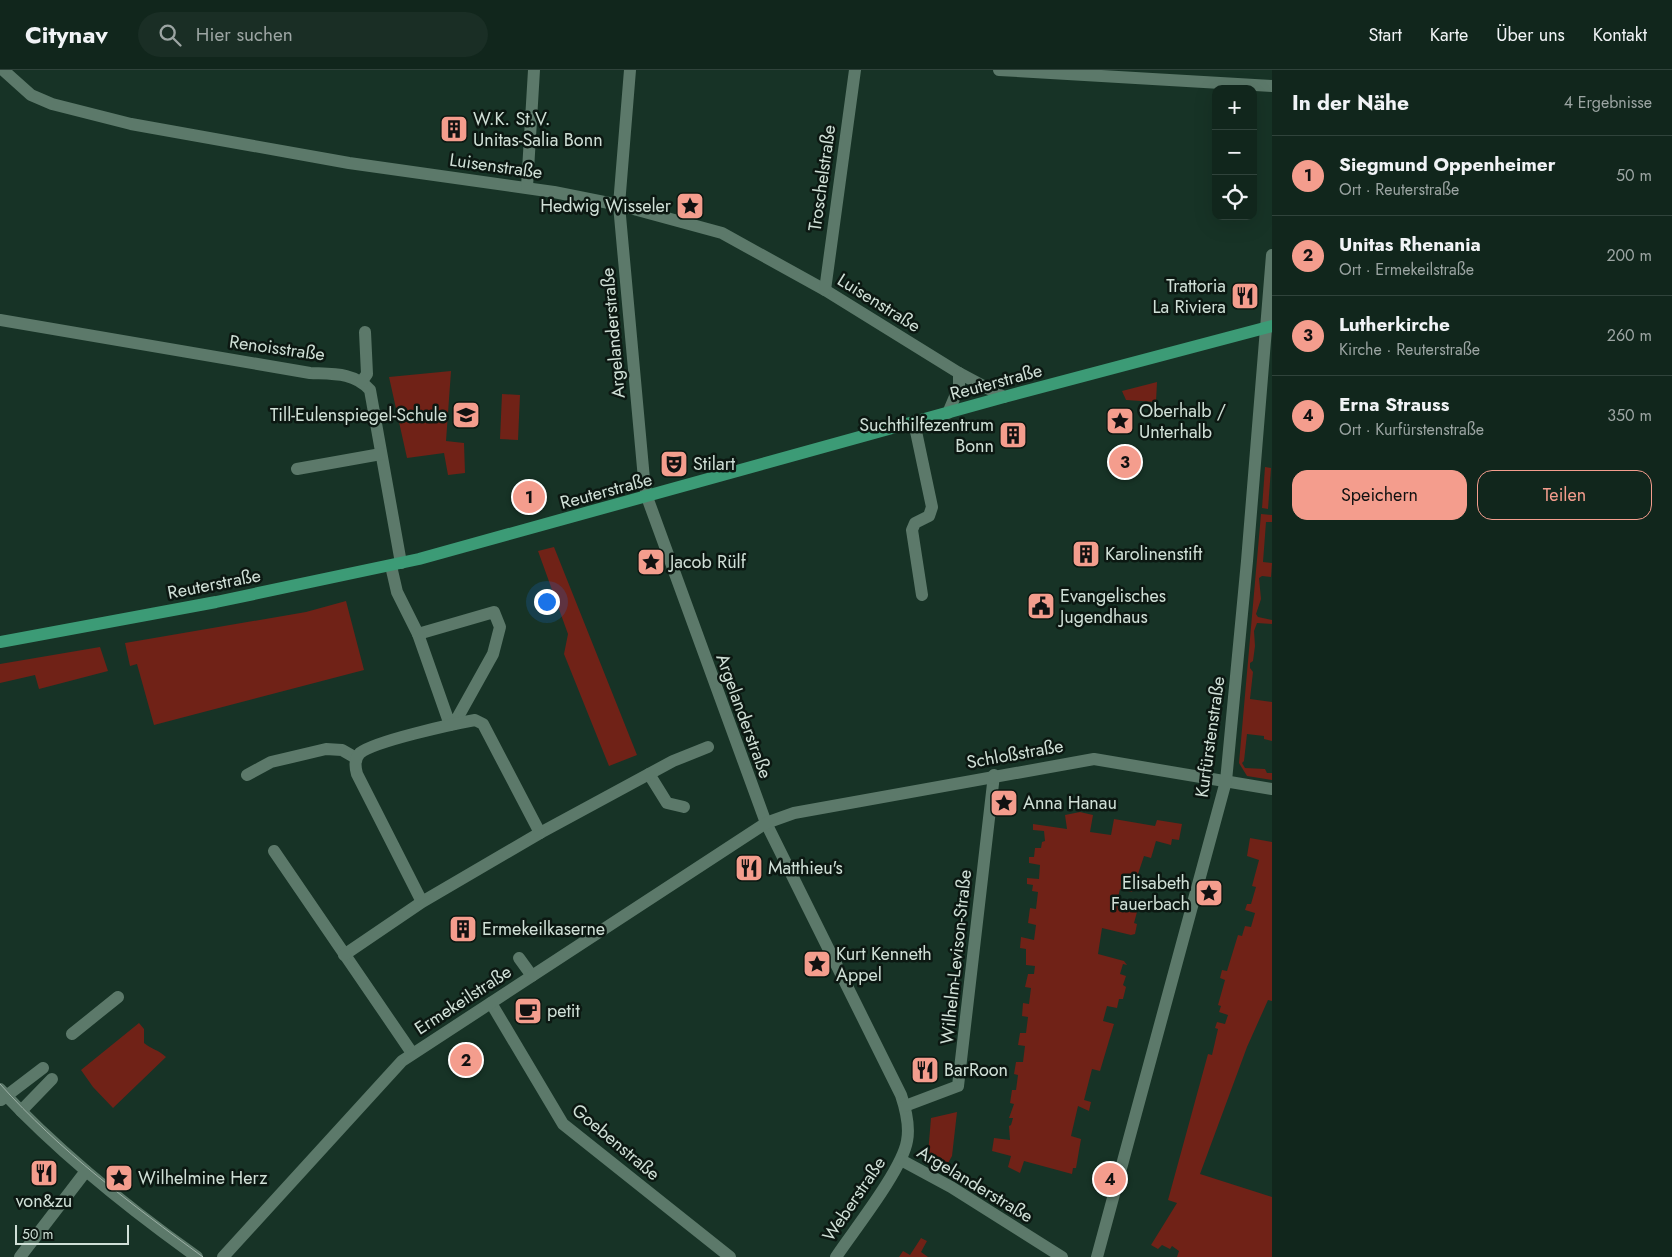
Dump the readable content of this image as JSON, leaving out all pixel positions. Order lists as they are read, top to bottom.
{
  "streets": {
    "main road": ["Reuterstraße"],
    "street": [
      "Luisenstraße",
      "Troschelstraße",
      "Argelanderstraße",
      "Renoisstraße",
      "Kurfürstenstraße",
      "Schloßstraße",
      "Wilhelm-Levison-Straße",
      "Ermekeilstraße",
      "Goebenstraße",
      "Weberstraße"
    ]
  },
  "crossings": [
    ["Luisenstraße", "Troschelstraße"],
    ["Luisenstraße", "Argelanderstraße"],
    ["Luisenstraße", "Reuterstraße"],
    ["Argelanderstraße", "Reuterstraße"],
    ["Argelanderstraße", "Schloßstraße"],
    ["Argelanderstraße", "Wilhelm-Levison-Straße"],
    ["Argelanderstraße", "Ermekeilstraße"],
    ["Argelanderstraße", "Weberstraße"],
    ["Reuterstraße", "Kurfürstenstraße"],
    ["Kurfürstenstraße", "Schloßstraße"],
    ["Schloßstraße", "Wilhelm-Levison-Straße"],
    ["Schloßstraße", "Ermekeilstraße"],
    ["Ermekeilstraße", "Goebenstraße"]
  ],
  "places": {
    "building": [
      "W.K. St.V. Unitas-Salia Bonn",
      "Suchthilfezentrum Bonn",
      "Karolinenstift",
      "Ermekeilkaserne"
    ],
    "place": [
      "Hedwig Wisseler",
      "Oberhalb / Unterhalb",
      "Jacob Rülf",
      "Anna Hanau",
      "Elisabeth Fauerbach",
      "Kurt Kenneth Appel",
      "Wilhelmine Herz"
    ],
    "restaurant": [
      "Trattoria La Riviera",
      "Matthieu's",
      "BarRoon",
      "von&zu"
    ],
    "school or university": ["Till-Eulenspiegel-Schule"],
    "theatre": ["Stilart"],
    "public building": ["Evangelisches Jugendhaus"],
    "cafe": ["petit"]
  },
  "scale_bar": "50 m",
  "page": {
    "header": "Citynav",
    "search": "Hier suchen",
    "nav": [
      "Start",
      "Karte",
      "Über uns",
      "Kontakt"
    ],
    "heading": ["In der Nähe", "4 Ergebnisse"],
    "map_buttons": ["+", "−"],
    "list": [
      {
        "mark": "1",
        "name": "Siegmund Oppenheimer",
        "note": "Ort · Reuterstraße",
        "value": "50 m"
      },
      {
        "mark": "2",
        "name": "Unitas Rhenania",
        "note": "Ort · Ermekeilstraße",
        "value": "200 m"
      },
      {
        "mark": "3",
        "name": "Lutherkirche",
        "note": "Kirche · Reuterstraße",
        "value": "260 m"
      },
      {
        "mark": "4",
        "name": "Erna Strauss",
        "note": "Ort · Kurfürstenstraße",
        "value": "350 m"
      }
    ],
    "pins": [
      "3",
      "1",
      "2",
      "4"
    ],
    "buttons": ["Speichern", "Teilen"],
    "scale": "50 m"
  }
}
